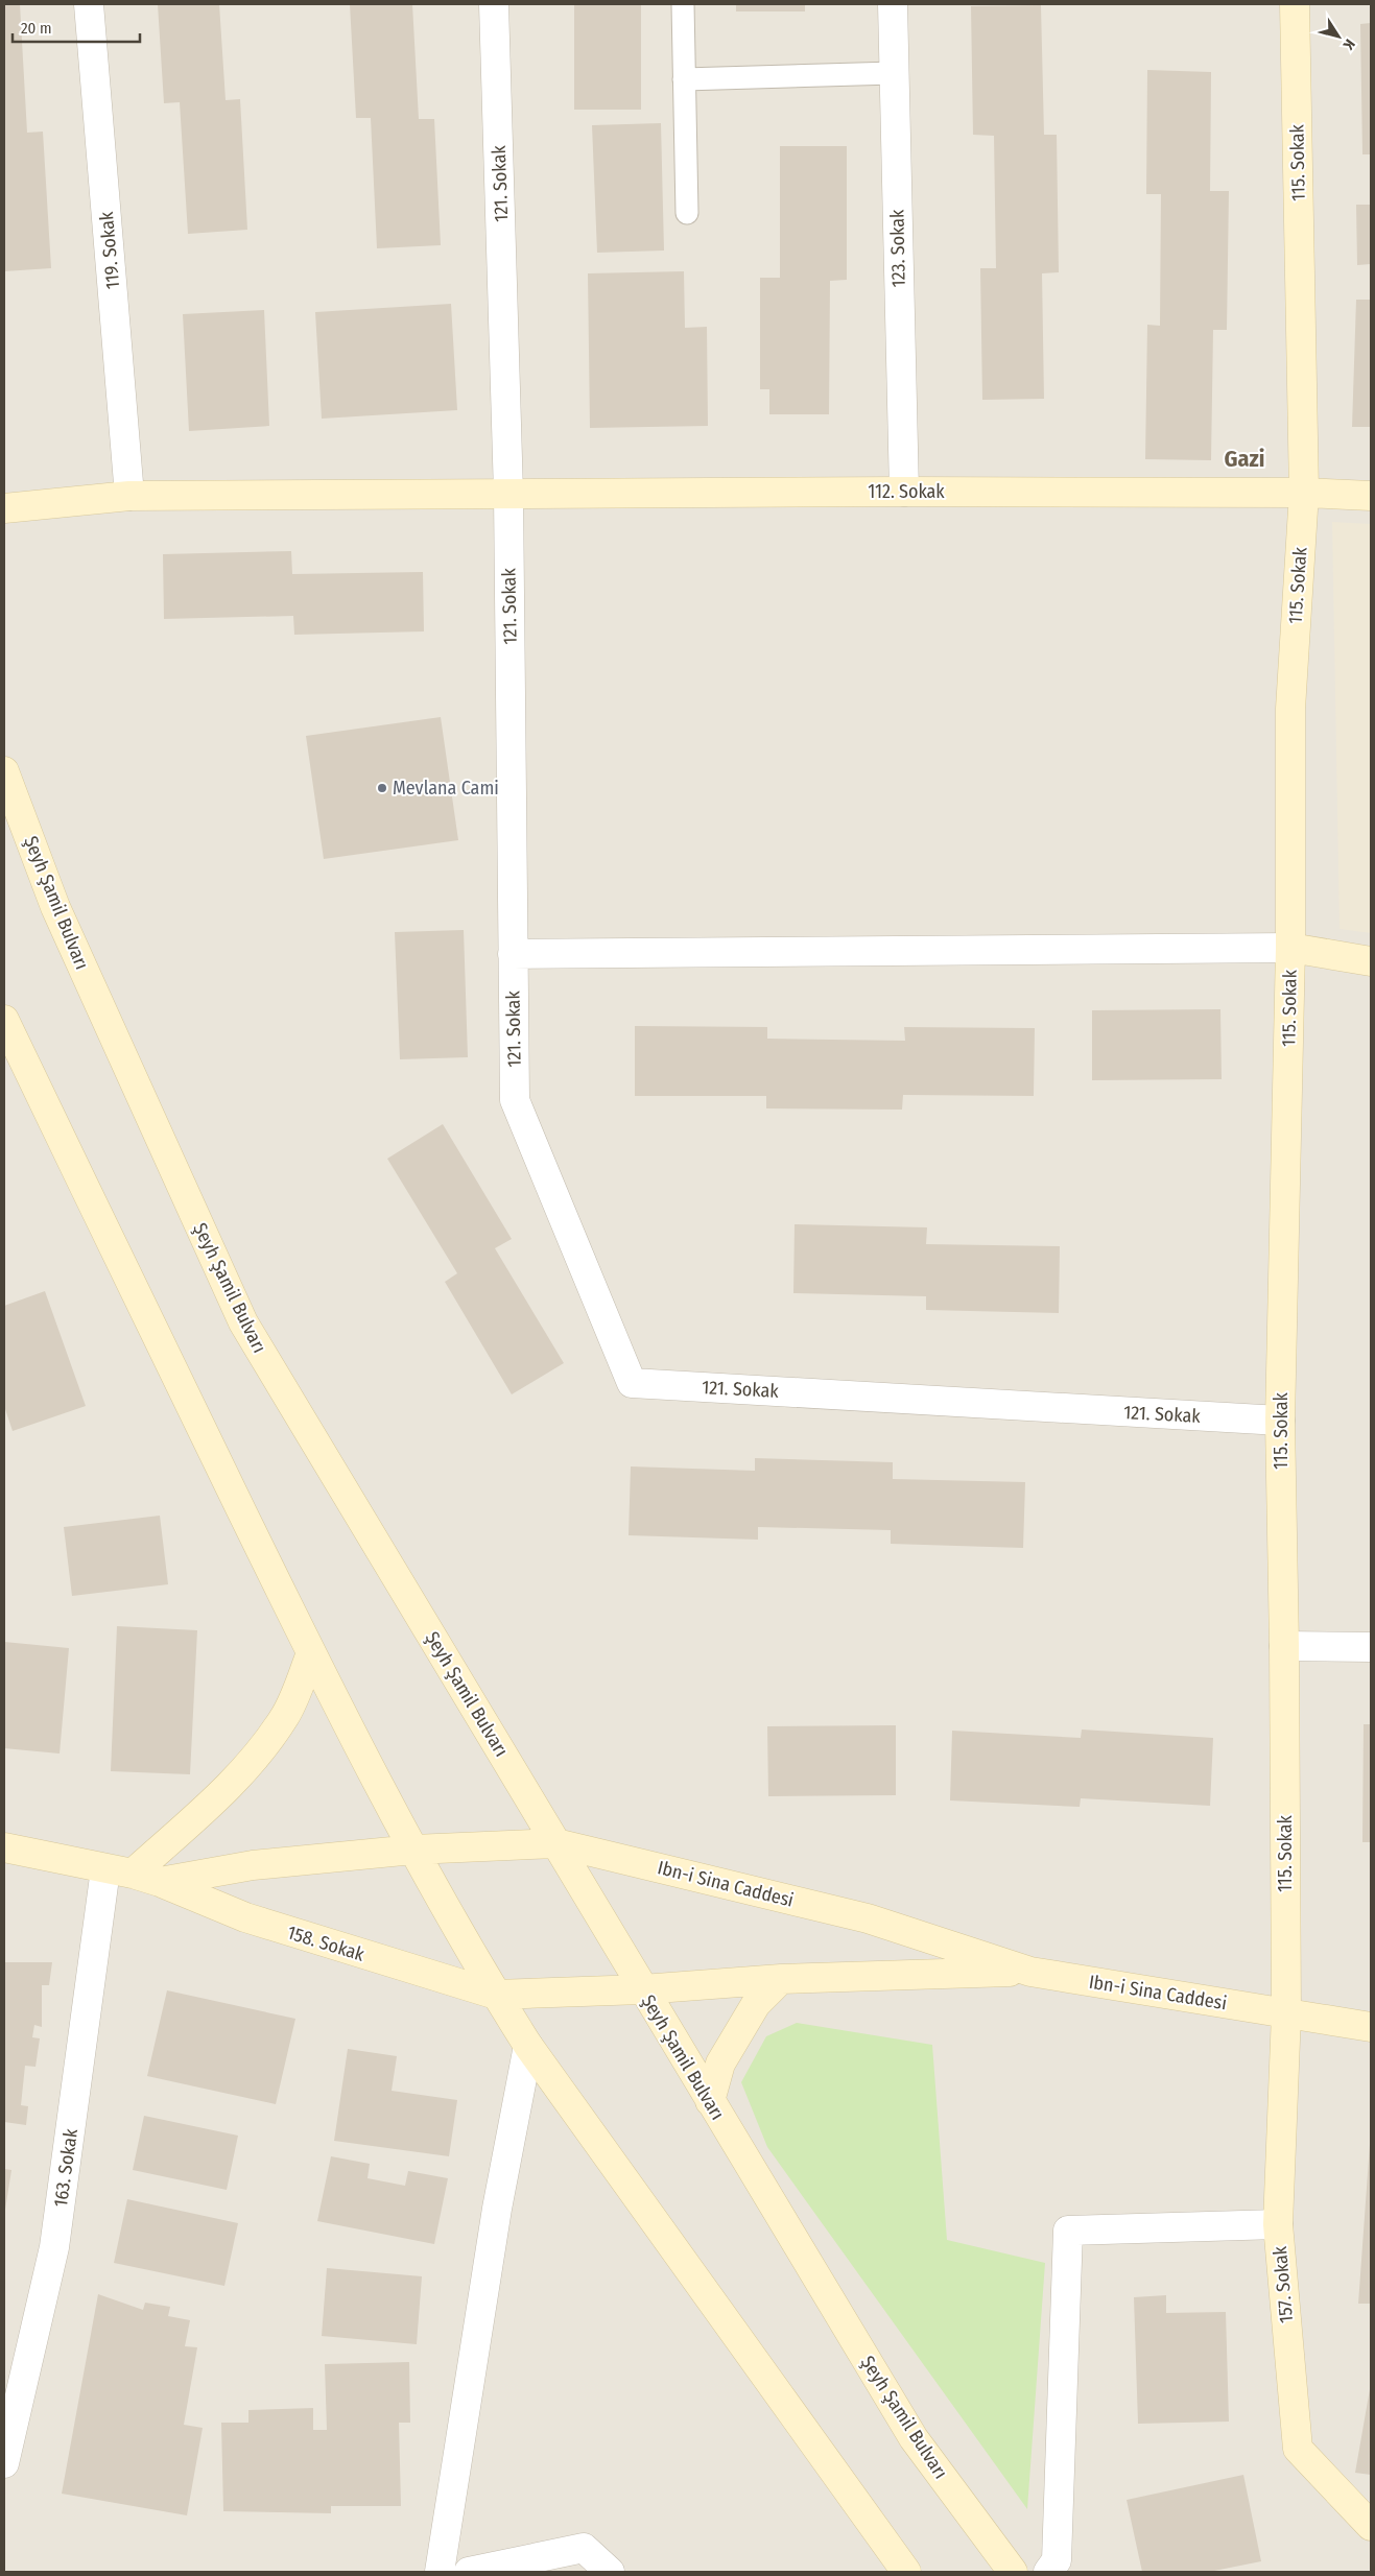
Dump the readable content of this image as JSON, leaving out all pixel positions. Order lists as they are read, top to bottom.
{
  "streets": {
    "main road": [
      "115. Sokak",
      "112. Sokak",
      "Şeyh Şamil Bulvarı",
      "Ibn-i Sina Caddesi",
      "158. Sokak",
      "157. Sokak"
    ],
    "street": [
      "121. Sokak",
      "123. Sokak",
      "119. Sokak",
      "163. Sokak"
    ]
  },
  "crossings": [
    ["115. Sokak", "121. Sokak"],
    ["115. Sokak", "112. Sokak"],
    ["115. Sokak", "Ibn-i Sina Caddesi"],
    ["115. Sokak", "157. Sokak"],
    ["121. Sokak", "112. Sokak"],
    ["123. Sokak", "112. Sokak"],
    ["119. Sokak", "112. Sokak"],
    ["Şeyh Şamil Bulvarı", "Ibn-i Sina Caddesi"],
    ["Ibn-i Sina Caddesi", "158. Sokak"],
    ["Ibn-i Sina Caddesi", "157. Sokak"],
    ["158. Sokak", "163. Sokak"]
  ],
  "districts": ["Gazi"],
  "places": ["Mevlana Cami"],
  "scale_bar": "20 m",
  "north": "bottom right"
}
